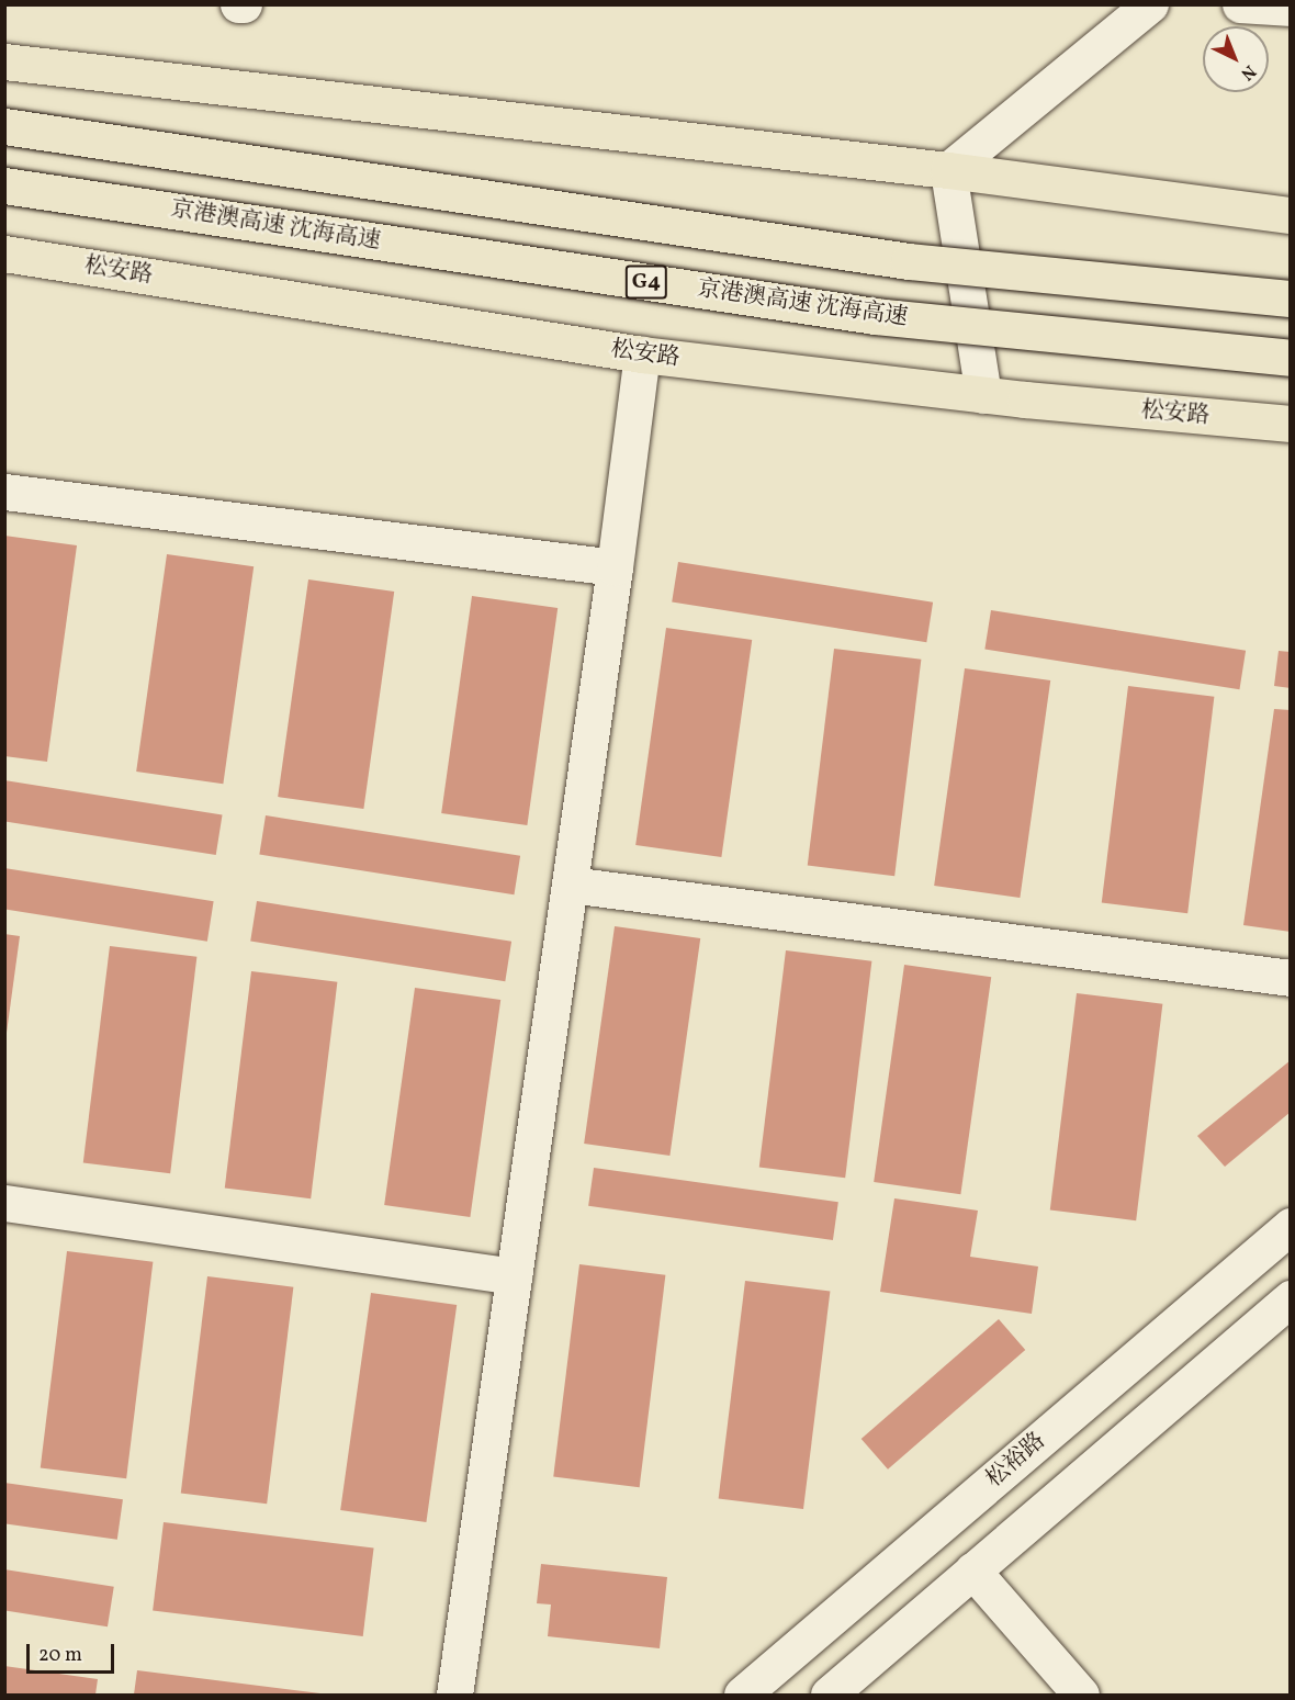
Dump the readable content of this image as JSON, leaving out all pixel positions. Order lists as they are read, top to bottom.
{
  "streets": {
    "main road": ["京港澳高速 沈海高速", "松安路", "G4"],
    "street": ["松裕路"]
  },
  "scale_bar": "20 m",
  "north": "bottom right"
}
